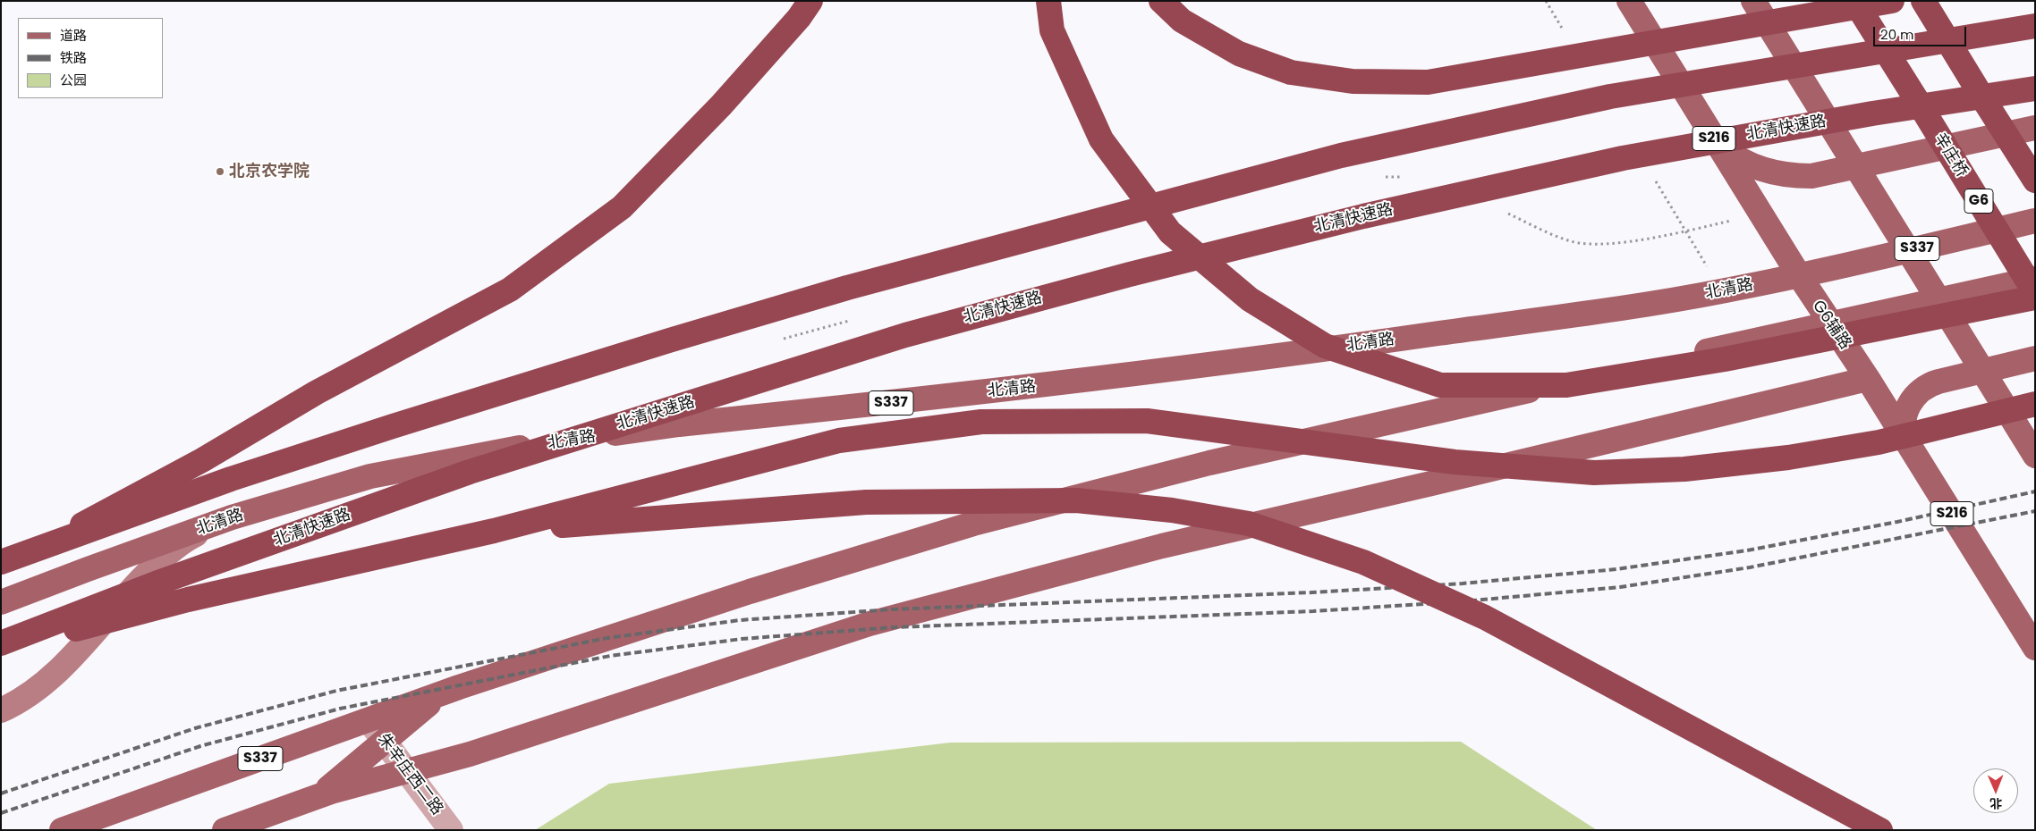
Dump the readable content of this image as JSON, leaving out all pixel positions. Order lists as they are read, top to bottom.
{
  "streets": {
    "highway": ["北清快速路", "辛庄桥", "G6"],
    "main road": [
      "S216",
      "S337",
      "北清路",
      "G6辅路"
    ],
    "street": ["朱辛庄西二路"]
  },
  "crossings": [
    ["S337", "G6辅路"],
    ["S337", "朱辛庄西二路"],
    ["北清路", "G6辅路"]
  ],
  "places": ["北京农学院"],
  "legend": ["道路", "铁路", "公园"],
  "scale_bar": "20 m",
  "north": "bottom"
}
